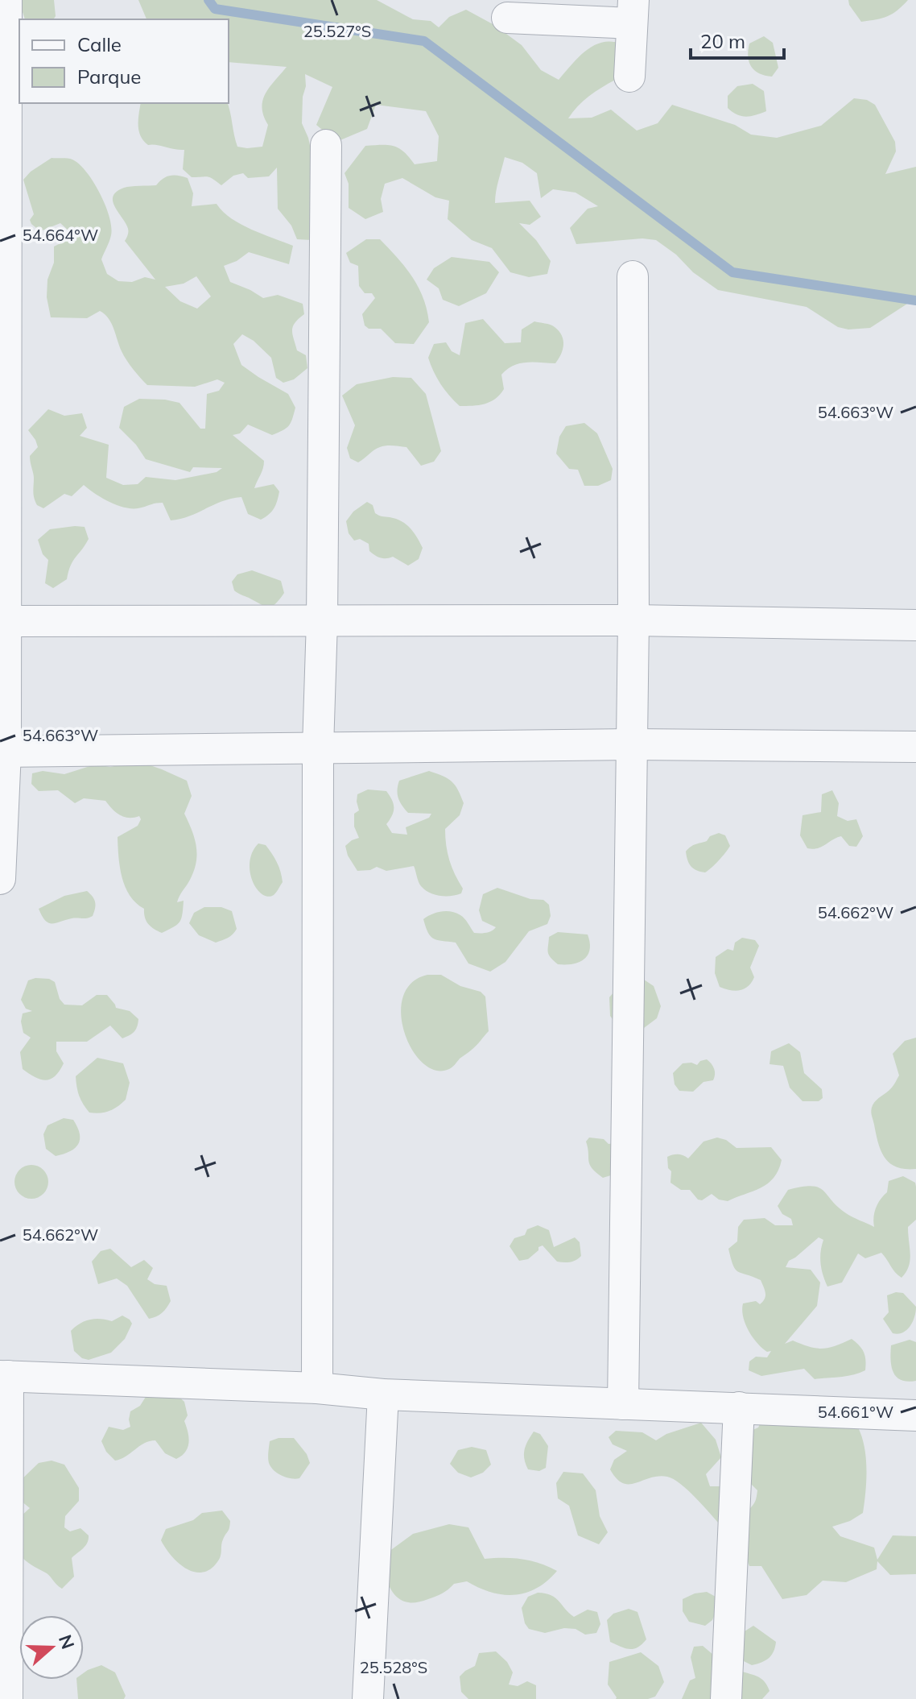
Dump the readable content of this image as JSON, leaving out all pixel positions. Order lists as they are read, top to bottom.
{
  "legend": ["Calle", "Parque"],
  "scale_bar": "20 m",
  "north": "right",
  "coordinates": [
    "25.527°S",
    "54.664°W",
    "54.663°W",
    "54.662°W",
    "54.661°W",
    "25.528°S"
  ]
}
